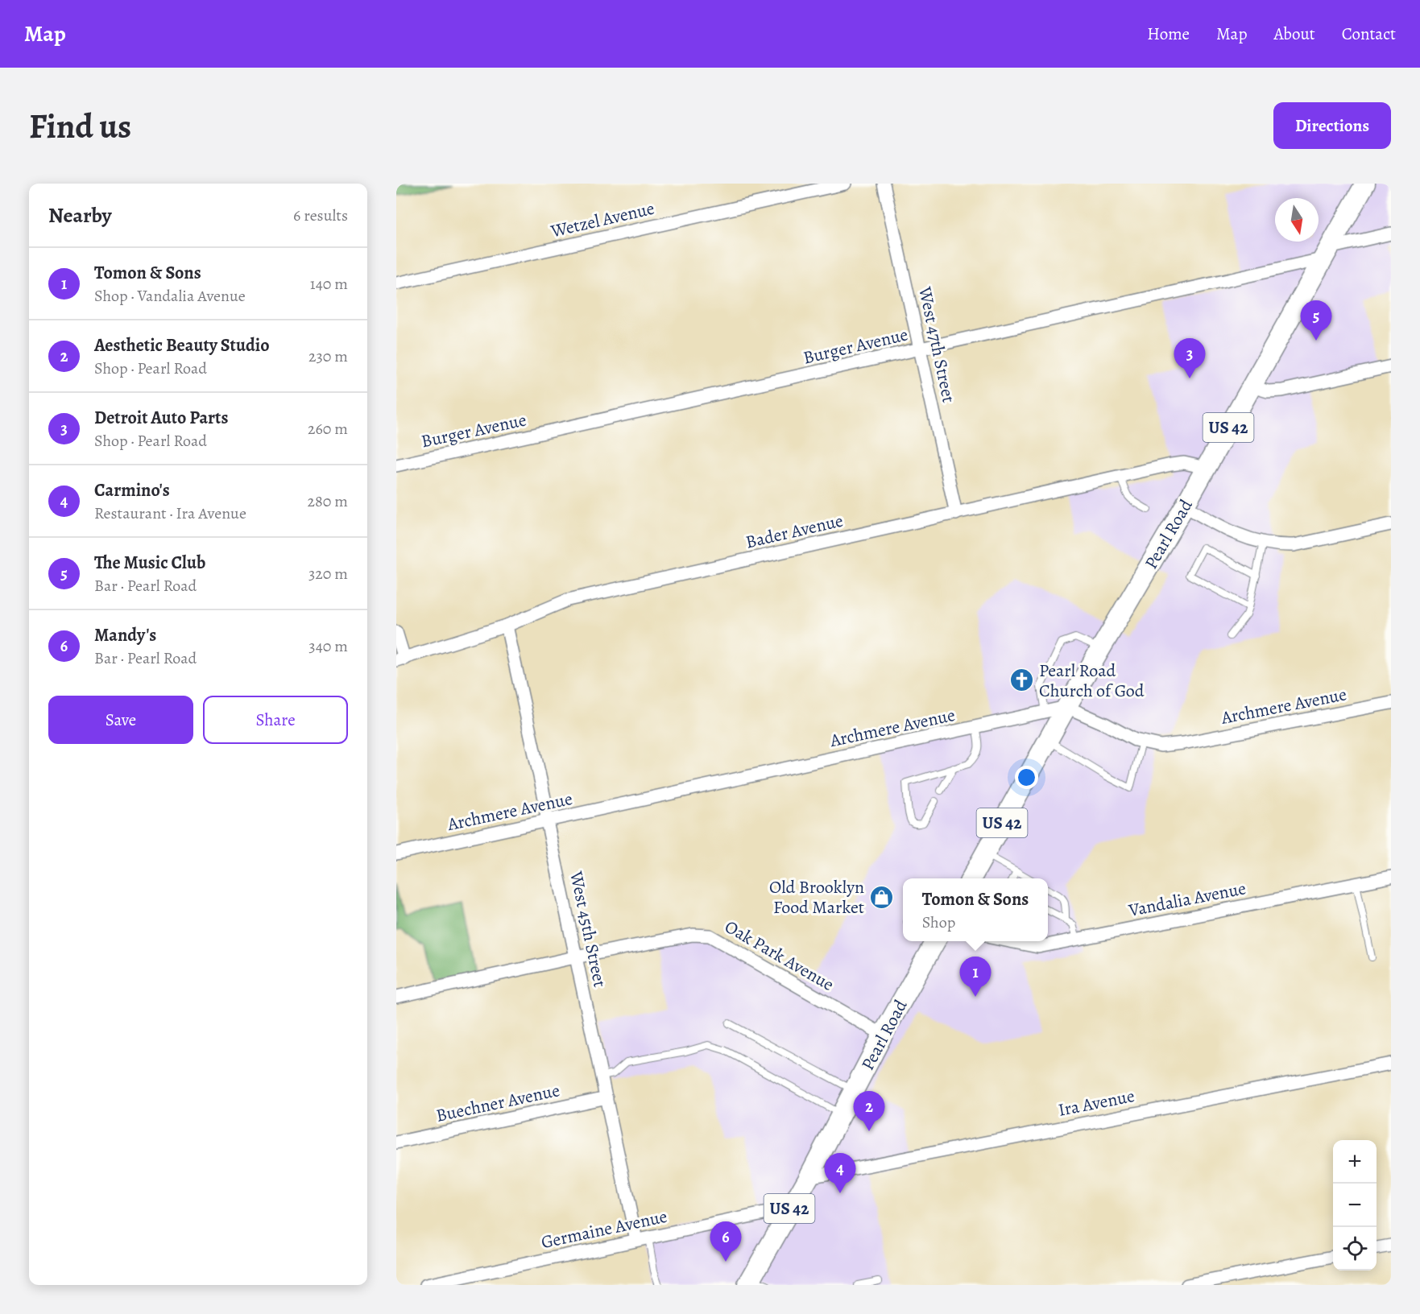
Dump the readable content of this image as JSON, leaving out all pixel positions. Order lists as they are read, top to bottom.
{
  "streets": {
    "main road": ["US 42", "Pearl Road"],
    "street": [
      "Wetzel Avenue",
      "West 47th Street",
      "Burger Avenue",
      "Bader Avenue",
      "Archmere Avenue",
      "Vandalia Avenue",
      "West 45th Street",
      "Oak Park Avenue",
      "Buechner Avenue",
      "Ira Avenue",
      "Germaine Avenue"
    ]
  },
  "crossings": [
    ["West 47th Street", "Burger Avenue"],
    ["West 47th Street", "Bader Avenue"],
    ["Burger Avenue", "Pearl Road"],
    ["Bader Avenue", "Pearl Road"],
    ["Bader Avenue", "West 45th Street"],
    ["Pearl Road", "Archmere Avenue"],
    ["Pearl Road", "Oak Park Avenue"],
    ["Pearl Road", "Ira Avenue"],
    ["Pearl Road", "Germaine Avenue"],
    ["Archmere Avenue", "West 45th Street"],
    ["West 45th Street", "Oak Park Avenue"],
    ["West 45th Street", "Buechner Avenue"],
    ["West 45th Street", "Germaine Avenue"]
  ],
  "places": {
    "church": ["Pearl Road Church of God"],
    "shop": ["Old Brooklyn Food Market"]
  },
  "north": "bottom",
  "page": {
    "header": "Map",
    "nav": [
      "Home",
      "Map",
      "About",
      "Contact"
    ],
    "buttons": [
      "Directions",
      ["Save", "Share"]
    ],
    "title": "Find us",
    "heading": ["Nearby", "6 results"],
    "list": [
      {
        "mark": "1",
        "name": "Tomon & Sons",
        "note": "Shop · Vandalia Avenue",
        "value": "140 m"
      },
      {
        "mark": "2",
        "name": "Aesthetic Beauty Studio",
        "note": "Shop · Pearl Road",
        "value": "230 m"
      },
      {
        "mark": "3",
        "name": "Detroit Auto Parts",
        "note": "Shop · Pearl Road",
        "value": "260 m"
      },
      {
        "mark": "4",
        "name": "Carmino's",
        "note": "Restaurant · Ira Avenue",
        "value": "280 m"
      },
      {
        "mark": "5",
        "name": "The Music Club",
        "note": "Bar · Pearl Road",
        "value": "320 m"
      },
      {
        "mark": "6",
        "name": "Mandy's",
        "note": "Bar · Pearl Road",
        "value": "340 m"
      }
    ],
    "pins": [
      "5",
      "3",
      "1",
      "2",
      "4",
      "6"
    ],
    "popup": ["Tomon & Sons", "Shop"],
    "map_buttons": ["+", "−"]
  }
}
